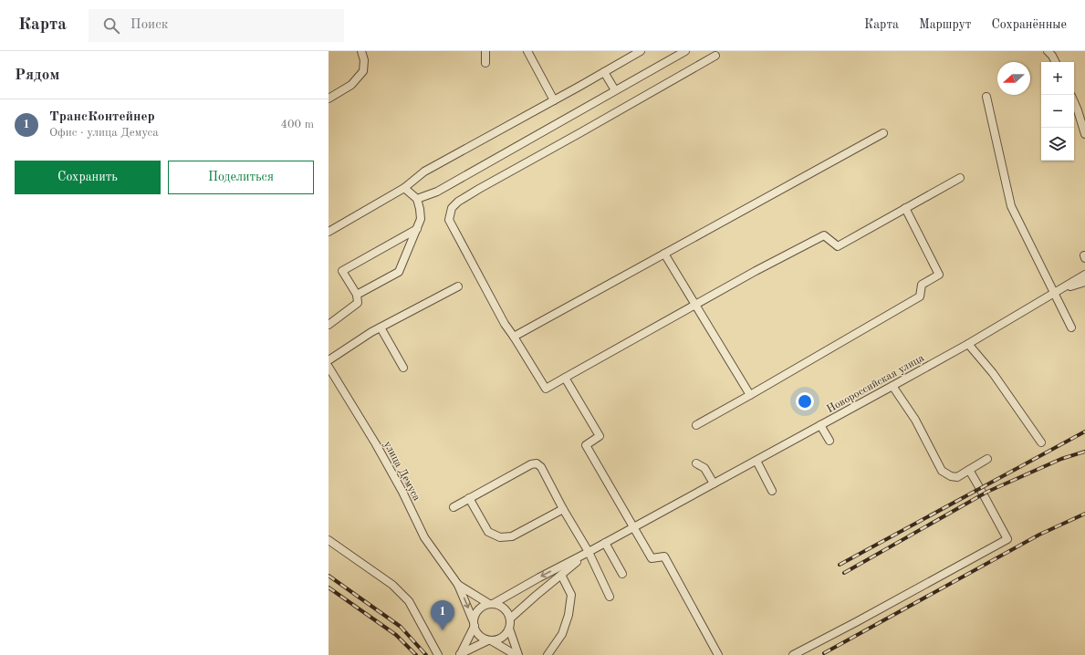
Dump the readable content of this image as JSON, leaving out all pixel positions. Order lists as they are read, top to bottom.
{
  "streets": {
    "street": ["Новороссийская улица", "улица Демуса"]
  },
  "north": "left",
  "page": {
    "header": "Карта",
    "search": "Поиск",
    "nav": ["Карта", "Маршрут", "Сохранённые"],
    "heading": "Рядом",
    "map_buttons": ["+", "−"],
    "list": [
      {
        "mark": "1",
        "name": "ТрансКонтейнер",
        "note": "Офис · улица Демуса",
        "value": "400 m"
      }
    ],
    "buttons": ["Сохранить", "Поделиться"],
    "pins": "1"
  }
}
